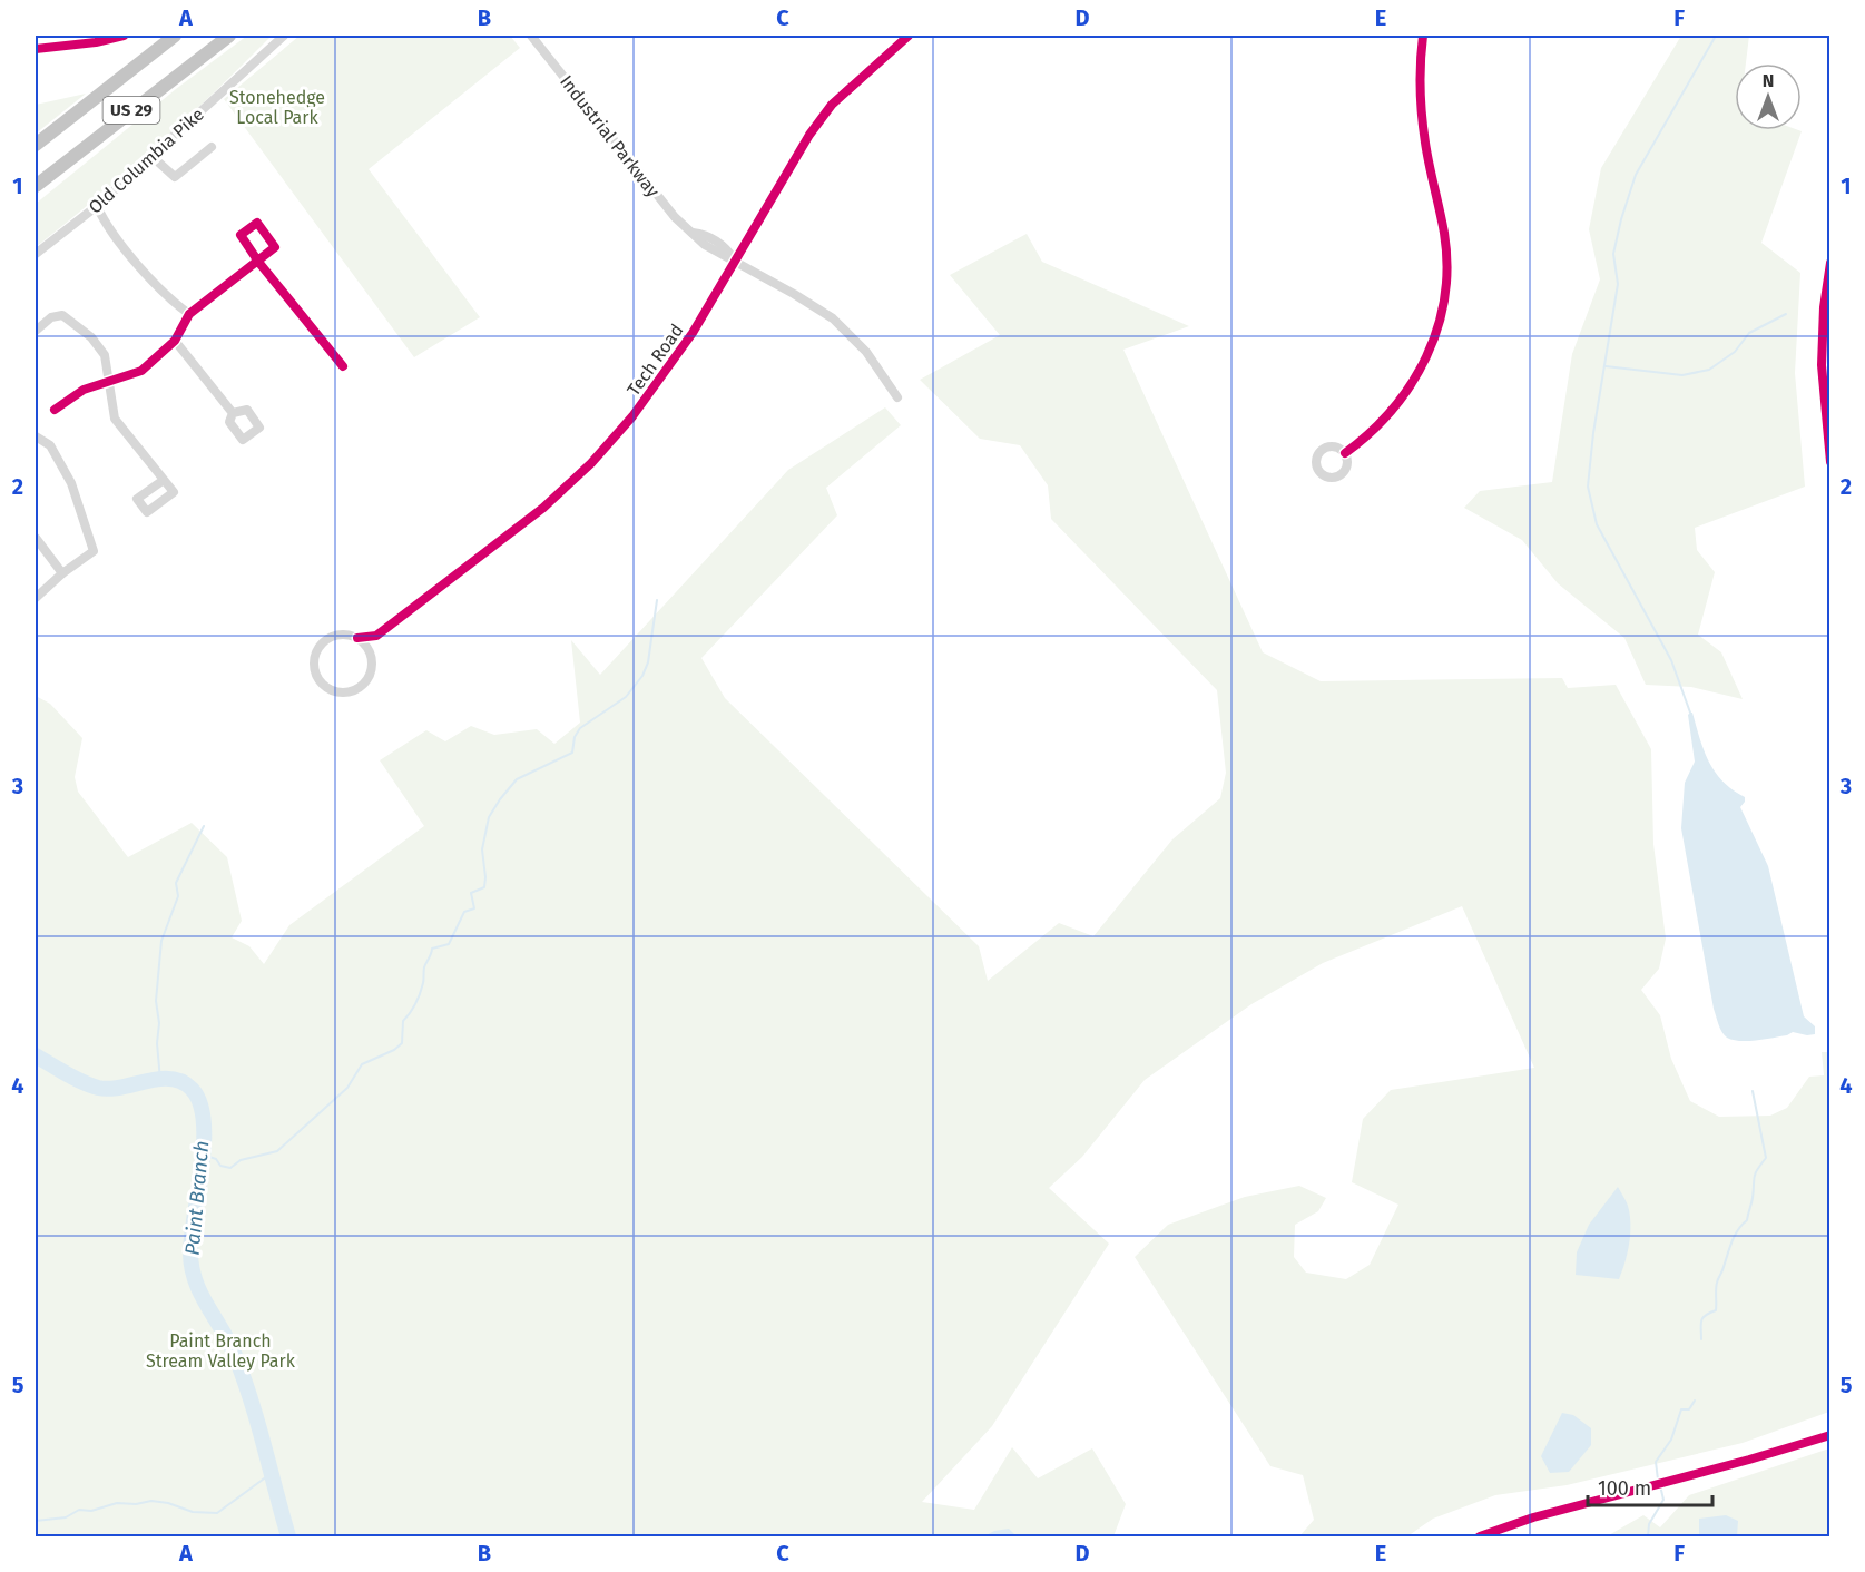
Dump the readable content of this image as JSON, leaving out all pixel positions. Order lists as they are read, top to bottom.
{
  "streets": {
    "highway": ["US 29"],
    "street": ["Industrial Parkway", "Old Columbia Pike", "Tech Road"]
  },
  "crossings": [
    ["Industrial Parkway", "Tech Road"]
  ],
  "water": ["Paint Branch"],
  "parks": ["Stonehedge Local Park", "Paint Branch Stream Valley Park"],
  "scale_bar": "100 m",
  "north": "top",
  "grid": {
    "columns": [
      "A",
      "B",
      "C",
      "D",
      "E",
      "F"
    ],
    "rows": [
      "1",
      "2",
      "3",
      "4",
      "5"
    ]
  }
}
